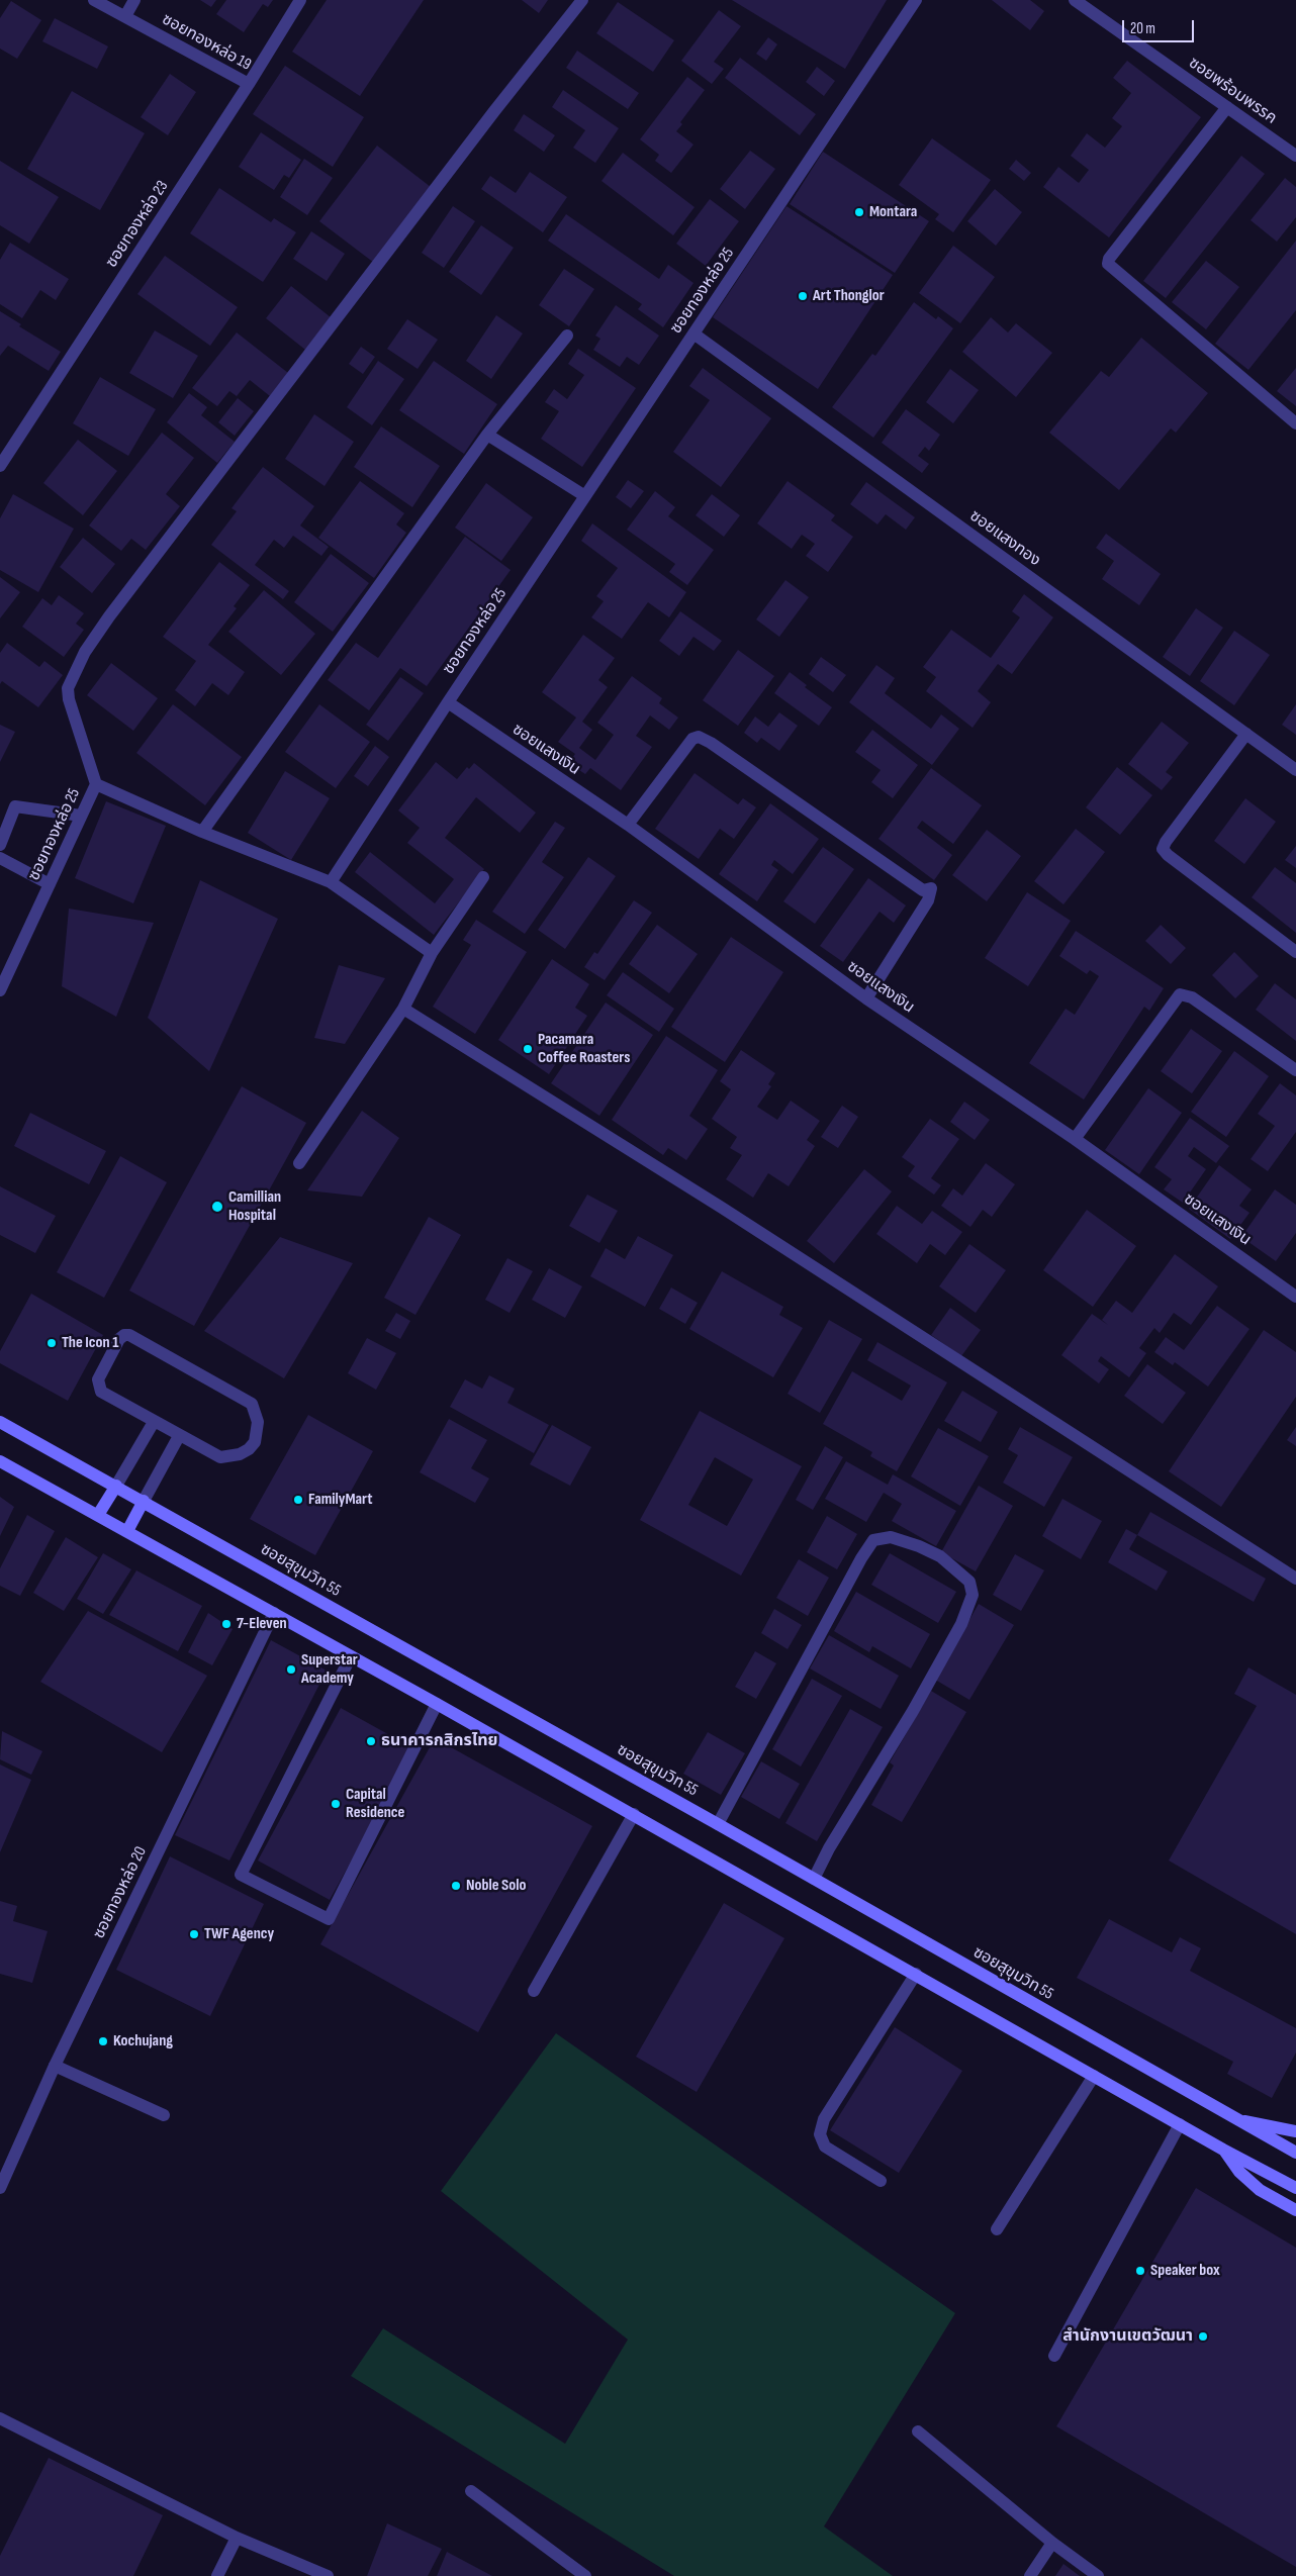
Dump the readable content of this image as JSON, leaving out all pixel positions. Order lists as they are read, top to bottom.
{
  "streets": {
    "main road": ["ซอยสุขุมวิท 55"],
    "street": [
      "ซอยทองหล่อ 19",
      "ซอยพร้อมพรรค",
      "ซอยทองหล่อ 23",
      "ซอยทองหล่อ 25",
      "ซอยแสงทอง",
      "ซอยแสงเงิน",
      "ซอยทองหล่อ 20"
    ]
  },
  "crossings": [
    ["ซอยทองหล่อ 19", "ซอยทองหล่อ 23"],
    ["ซอยทองหล่อ 25", "ซอยแสงทอง"],
    ["ซอยทองหล่อ 25", "ซอยแสงเงิน"]
  ],
  "places": [
    "Montara",
    "Art Thonglor",
    "Pacamara Coffee Roasters",
    "Camillian Hospital",
    "The Icon 1",
    "FamilyMart",
    "7-Eleven",
    "Superstar Academy",
    "ธนาคารกสิกรไทย",
    "Capital Residence",
    "Noble Solo",
    "TWF Agency",
    "Kochujang",
    "Speaker box",
    "สำนักงานเขตวัฒนา"
  ],
  "scale_bar": "20 m"
}
